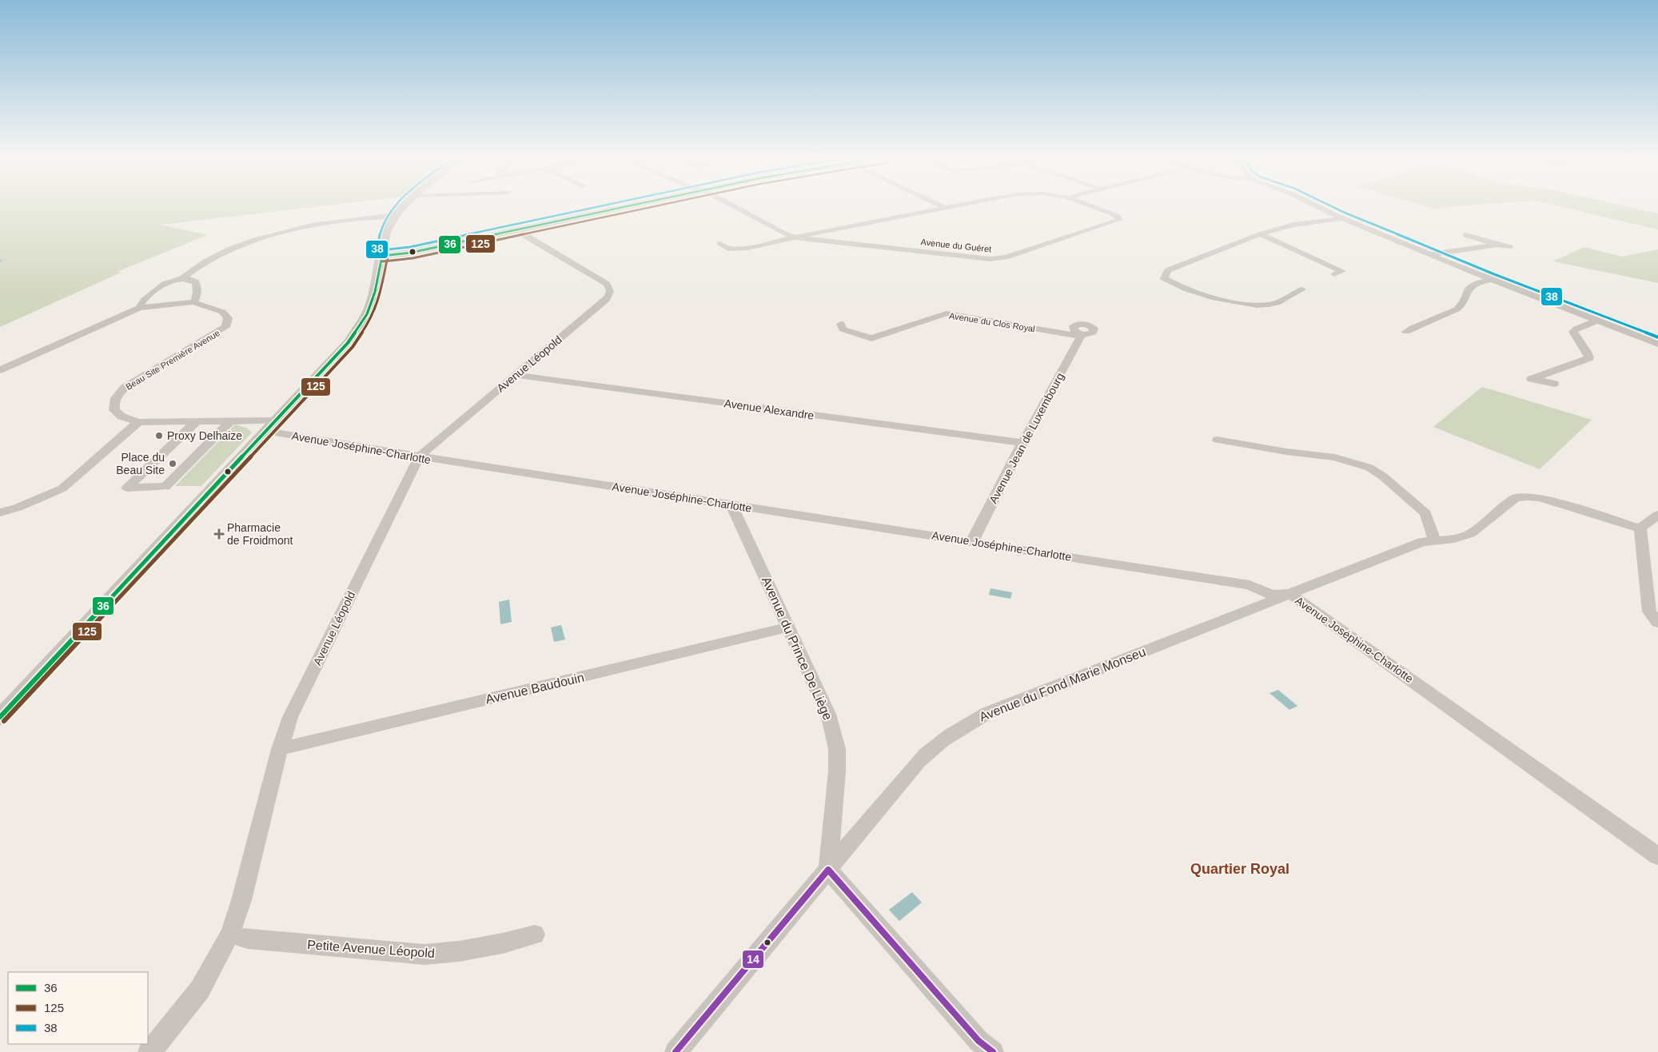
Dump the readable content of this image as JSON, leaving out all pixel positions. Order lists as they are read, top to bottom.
{
  "streets": {
    "street": [
      "Avenue du Guéret",
      "Avenue du Clos Royal",
      "Beau Site Première Avenue",
      "Avenue Léopold",
      "Avenue Alexandre",
      "Avenue Jean de Luxembourg",
      "Avenue Joséphine-Charlotte",
      "Avenue du Prince De Liège",
      "Avenue du Fond Marie Monseu",
      "Avenue Baudouin",
      "Petite Avenue Léopold"
    ]
  },
  "crossings": [
    ["Avenue du Clos Royal", "Avenue Jean de Luxembourg"],
    ["Avenue Léopold", "Avenue Alexandre"],
    ["Avenue Léopold", "Avenue Joséphine-Charlotte"],
    ["Avenue Léopold", "Avenue Baudouin"],
    ["Avenue Léopold", "Petite Avenue Léopold"],
    ["Avenue Alexandre", "Avenue Jean de Luxembourg"],
    ["Avenue Jean de Luxembourg", "Avenue Joséphine-Charlotte"],
    ["Avenue Joséphine-Charlotte", "Avenue du Prince De Liège"],
    ["Avenue Joséphine-Charlotte", "Avenue du Fond Marie Monseu"],
    ["Avenue du Prince De Liège", "Avenue du Fond Marie Monseu"],
    ["Avenue du Prince De Liège", "Avenue Baudouin"]
  ],
  "districts": ["Quartier Royal"],
  "places": {
    "other": ["Proxy Delhaize", "Place du Beau Site"],
    "health": ["Pharmacie de Froidmont"]
  },
  "lines": [
    "transit line 36",
    "transit line 125",
    "transit line 38",
    "transit line 14"
  ],
  "legend": ["36", "125", "38"]
}
